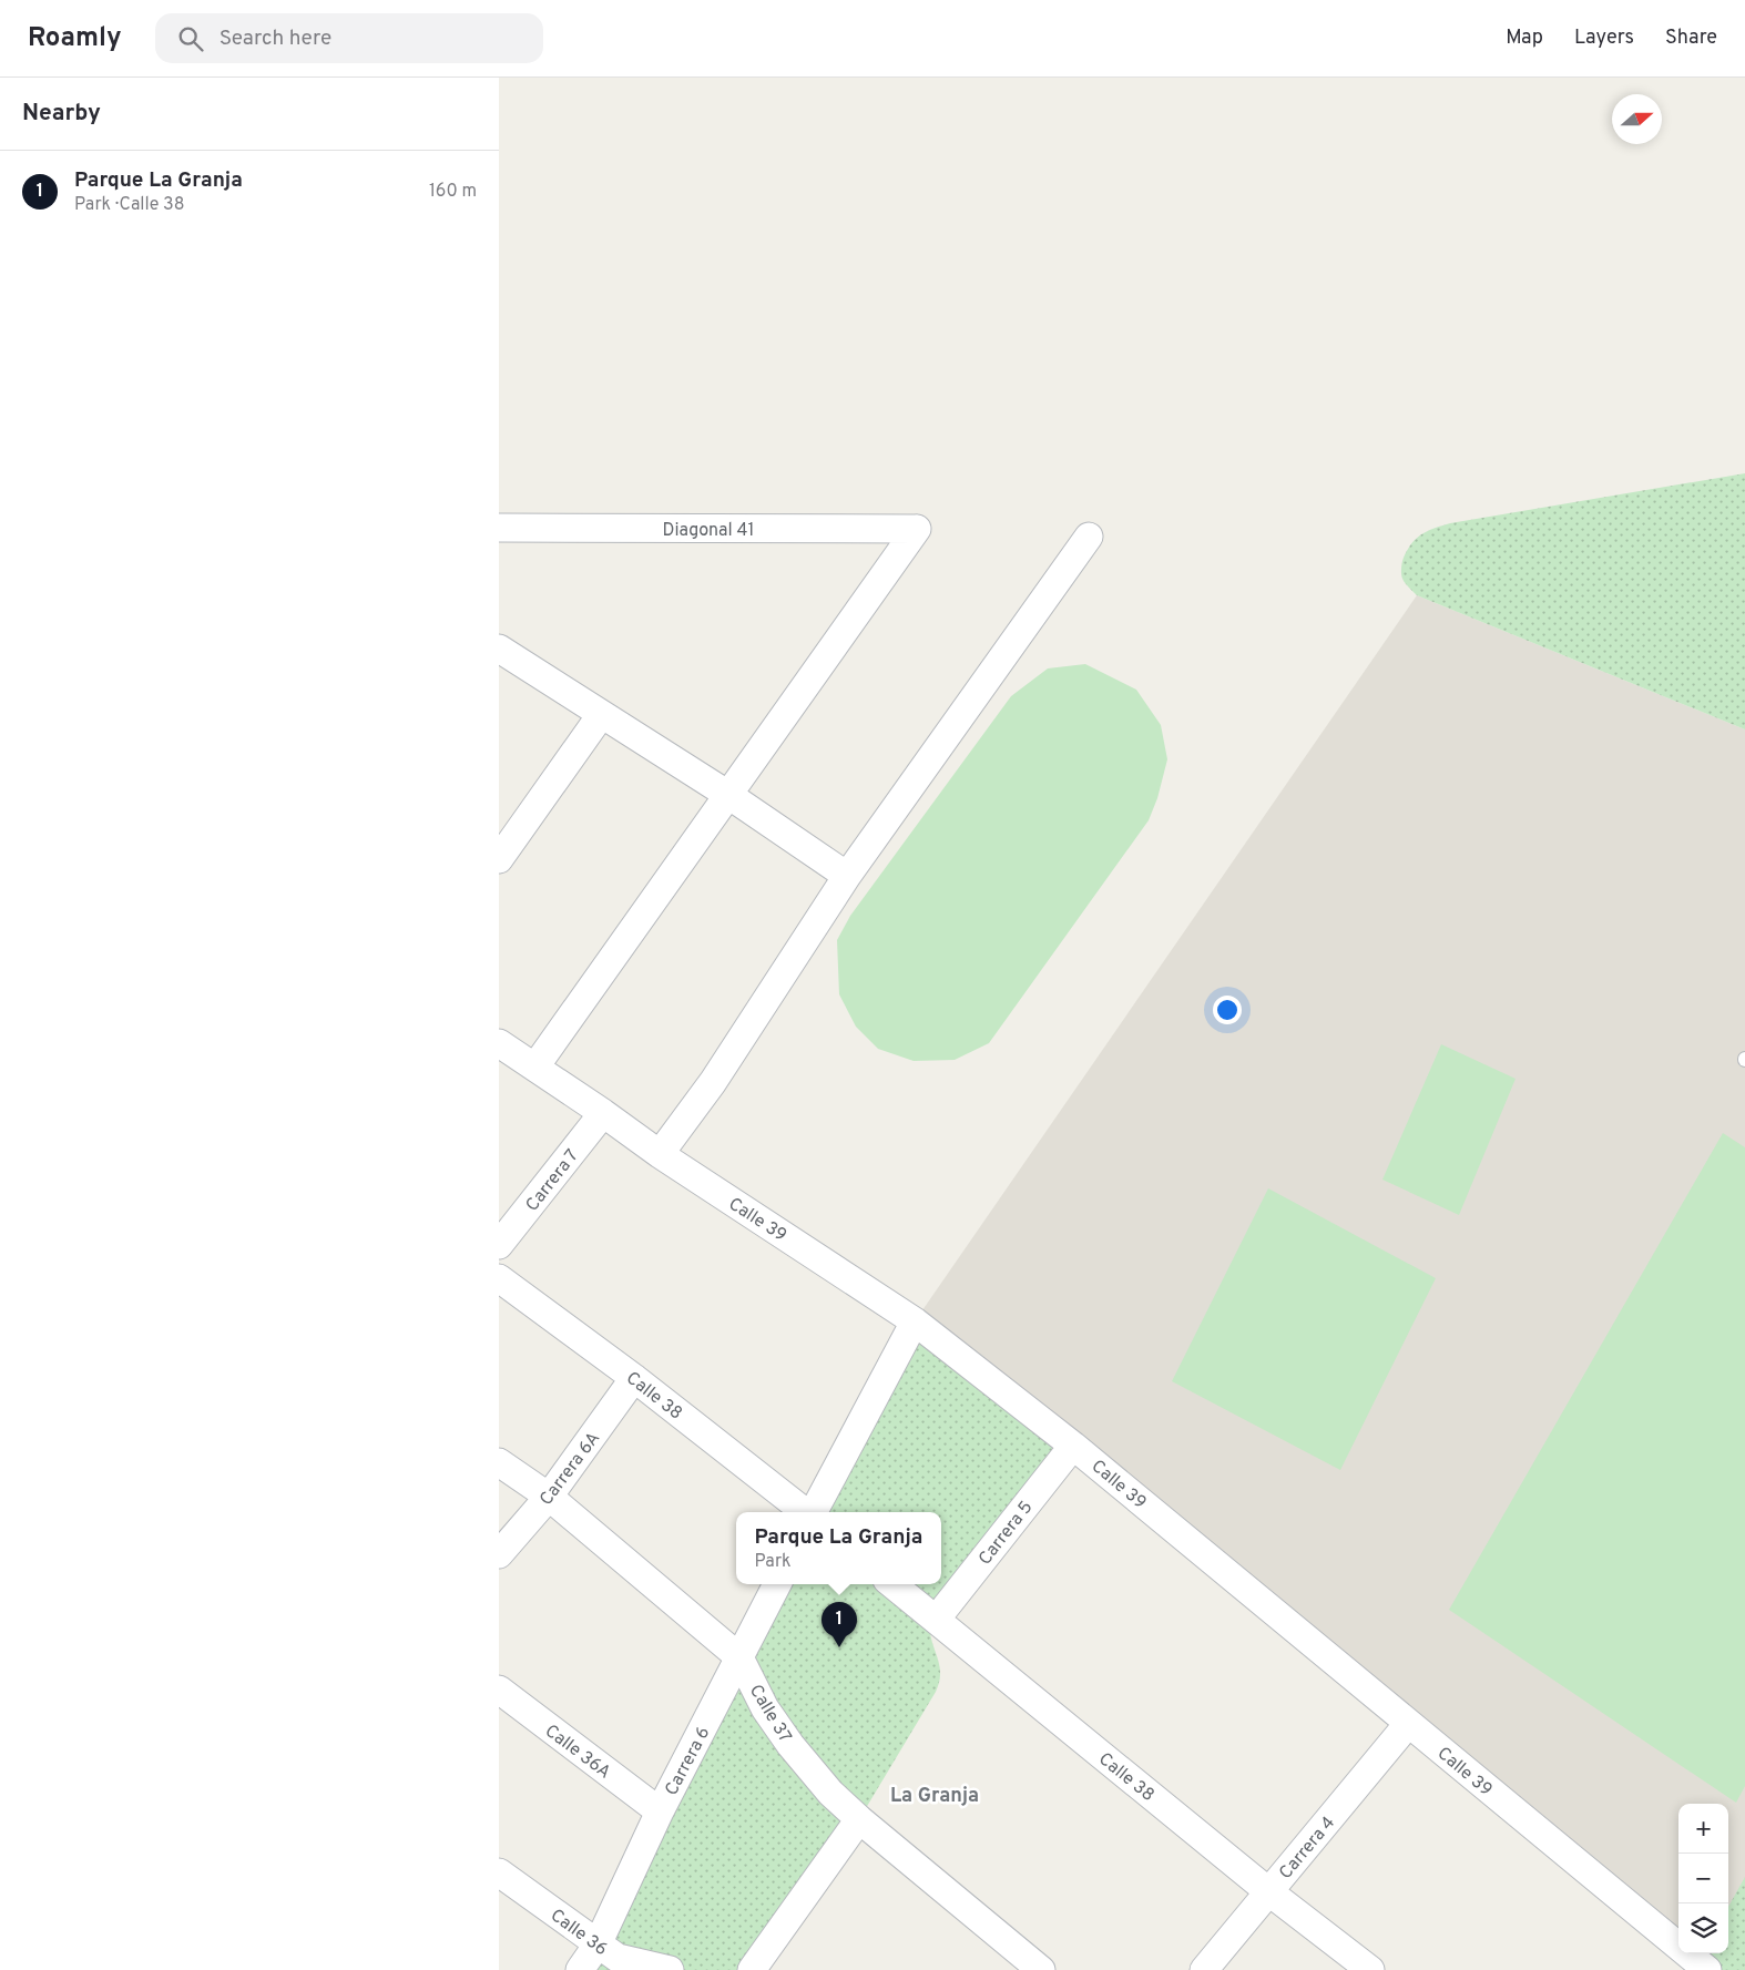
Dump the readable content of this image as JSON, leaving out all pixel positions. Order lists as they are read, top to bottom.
{
  "streets": {
    "street": [
      "Diagonal 41",
      "Carrera 7",
      "Calle 39",
      "Calle 38",
      "Carrera 6A",
      "Carrera 5",
      "Calle 37",
      "Calle 36A",
      "Carrera 6",
      "Carrera 4",
      "Calle 36"
    ]
  },
  "crossings": [
    ["Carrera 7", "Calle 39"],
    ["Calle 39", "Carrera 5"],
    ["Calle 39", "Carrera 4"],
    ["Calle 38", "Carrera 6A"],
    ["Calle 38", "Carrera 5"],
    ["Calle 38", "Carrera 4"],
    ["Carrera 6A", "Calle 37"],
    ["Calle 37", "Carrera 6"],
    ["Calle 36A", "Carrera 6"],
    ["Carrera 6", "Calle 36"]
  ],
  "districts": ["La Granja"],
  "north": "right",
  "page": {
    "header": "Roamly",
    "search": "Search here",
    "nav": ["Map", "Layers", "Share"],
    "heading": "Nearby",
    "list": [
      {
        "mark": "1",
        "name": "Parque La Granja",
        "note": "Park · Calle 38",
        "value": "160 m"
      }
    ],
    "popup": ["Parque La Granja", "Park"],
    "pins": "1",
    "map_buttons": ["+", "−"]
  }
}
